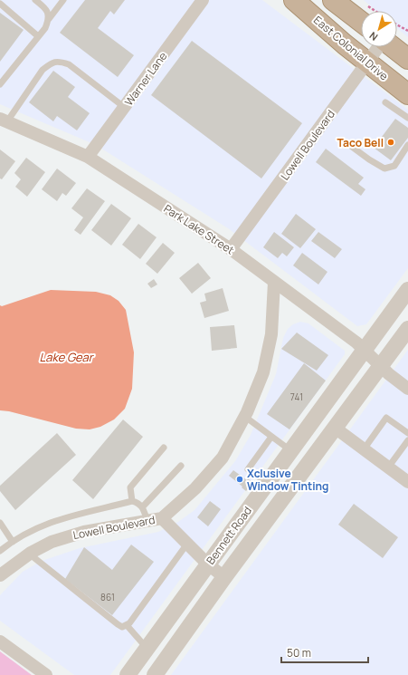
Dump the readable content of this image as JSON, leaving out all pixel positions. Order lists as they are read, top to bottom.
{
  "streets": {
    "highway": ["East Colonial Drive"],
    "street": [
      "Warner Lane",
      "Lowell Boulevard",
      "Park Lake Street",
      "Bennett Road"
    ]
  },
  "crossings": [
    ["East Colonial Drive", "Lowell Boulevard"],
    ["Warner Lane", "Park Lake Street"],
    ["Lowell Boulevard", "Park Lake Street"],
    ["Park Lake Street", "Bennett Road"]
  ],
  "water": ["Lake Gear"],
  "places": ["Taco Bell", "Xclusive Window Tinting"],
  "house_numbers": ["741", "861"],
  "scale_bar": "50 m",
  "north": "bottom left"
}
